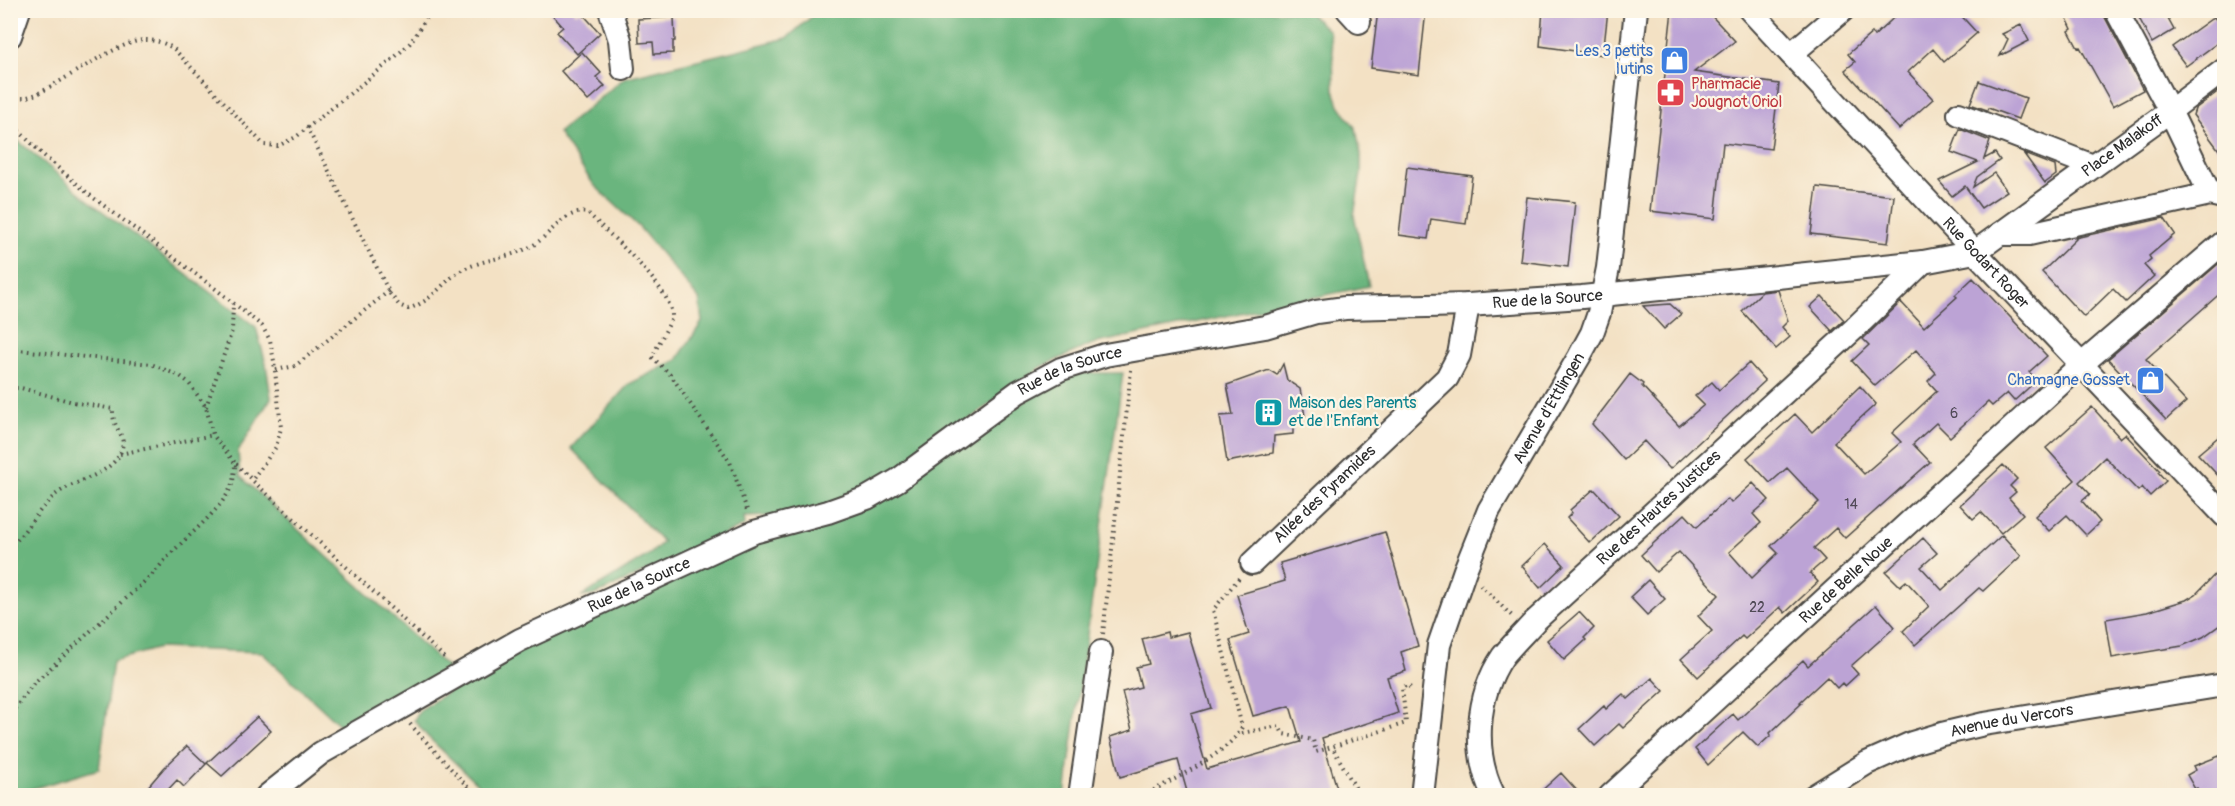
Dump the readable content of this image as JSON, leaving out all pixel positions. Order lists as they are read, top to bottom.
{
  "streets": {
    "street": [
      "Place Malakoff",
      "Rue Godart Roger",
      "Rue de la Source",
      "Avenue d'Ettlingen",
      "Allée des Pyramides",
      "Rue des Hautes Justices",
      "Rue de Belle Noue",
      "Avenue du Vercors"
    ]
  },
  "crossings": [
    ["Place Malakoff", "Rue Godart Roger"],
    ["Place Malakoff", "Rue de la Source"],
    ["Rue Godart Roger", "Rue de la Source"],
    ["Rue Godart Roger", "Rue de Belle Noue"],
    ["Rue de la Source", "Avenue d'Ettlingen"],
    ["Rue de la Source", "Allée des Pyramides"],
    ["Rue de la Source", "Rue des Hautes Justices"]
  ],
  "places": {
    "shop": ["Les 3 petits lutins", "Chamagne Gosset"],
    "pharmacy": ["Pharmacie Jougnot Oriol"],
    "building": ["Maison des Parents et de l'Enfant"]
  },
  "house_numbers": ["6", "14", "22"]
}
